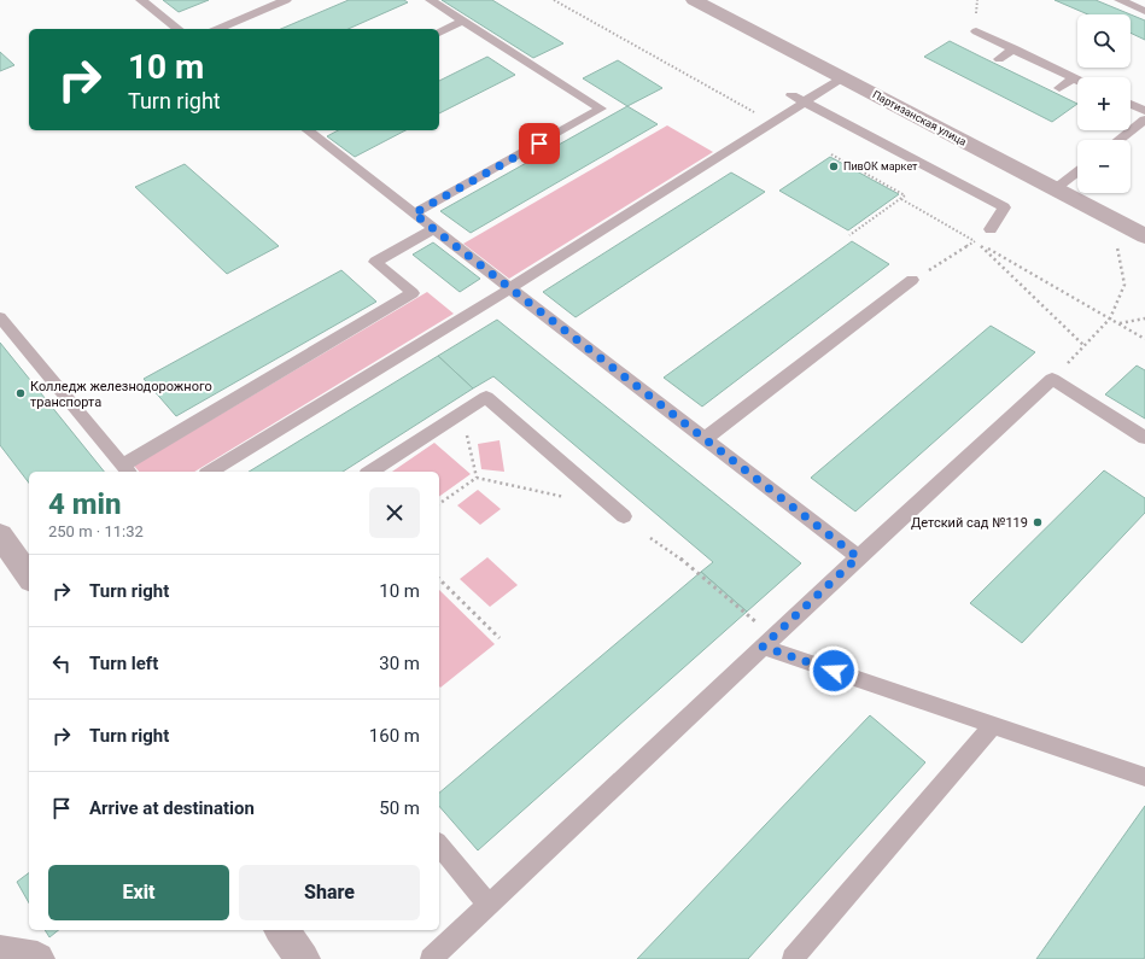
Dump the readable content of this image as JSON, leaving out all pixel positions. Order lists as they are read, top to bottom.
{
  "streets": {
    "street": ["Партизанская улица"]
  },
  "places": ["ПивОК маркет", "Колледж железнодорожного транспорта", "Детский сад №119"],
  "page": {
    "map_buttons": ["+", "−"],
    "turn": ["10 m", "Turn right"],
    "heading": ["4 min", "250 m · 11:32"],
    "list": [
      {
        "name": "Turn right",
        "value": "10 m"
      },
      {
        "name": "Turn left",
        "value": "30 m"
      },
      {
        "name": "Turn right",
        "value": "160 m"
      },
      {
        "name": "Arrive at destination",
        "value": "50 m"
      }
    ],
    "buttons": ["Exit", "Share"]
  }
}
